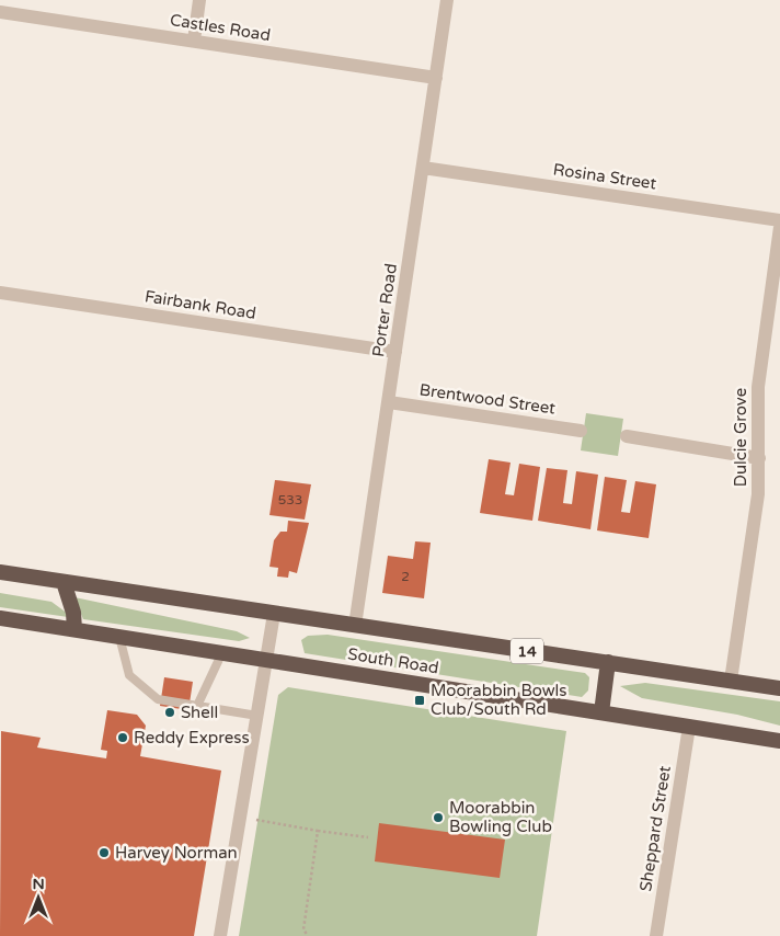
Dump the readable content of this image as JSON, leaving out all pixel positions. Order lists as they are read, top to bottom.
{
  "streets": {
    "highway": ["14", "South Road"],
    "street": [
      "Castles Road",
      "Rosina Street",
      "Fairbank Road",
      "Porter Road",
      "Brentwood Street",
      "Dulcie Grove",
      "Sheppard Street"
    ]
  },
  "crossings": [
    ["Castles Road", "Porter Road"],
    ["Rosina Street", "Porter Road"],
    ["Fairbank Road", "Porter Road"],
    ["Porter Road", "Brentwood Street"],
    ["Porter Road", "South Road"],
    ["Dulcie Grove", "South Road"],
    ["South Road", "Sheppard Street"]
  ],
  "places": {
    "transit": ["Moorabbin Bowls Club/South Rd"],
    "other": [
      "Shell",
      "Reddy Express",
      "Moorabbin Bowling Club",
      "Harvey Norman"
    ]
  },
  "house_numbers": ["533", "2"],
  "north": "top"
}
